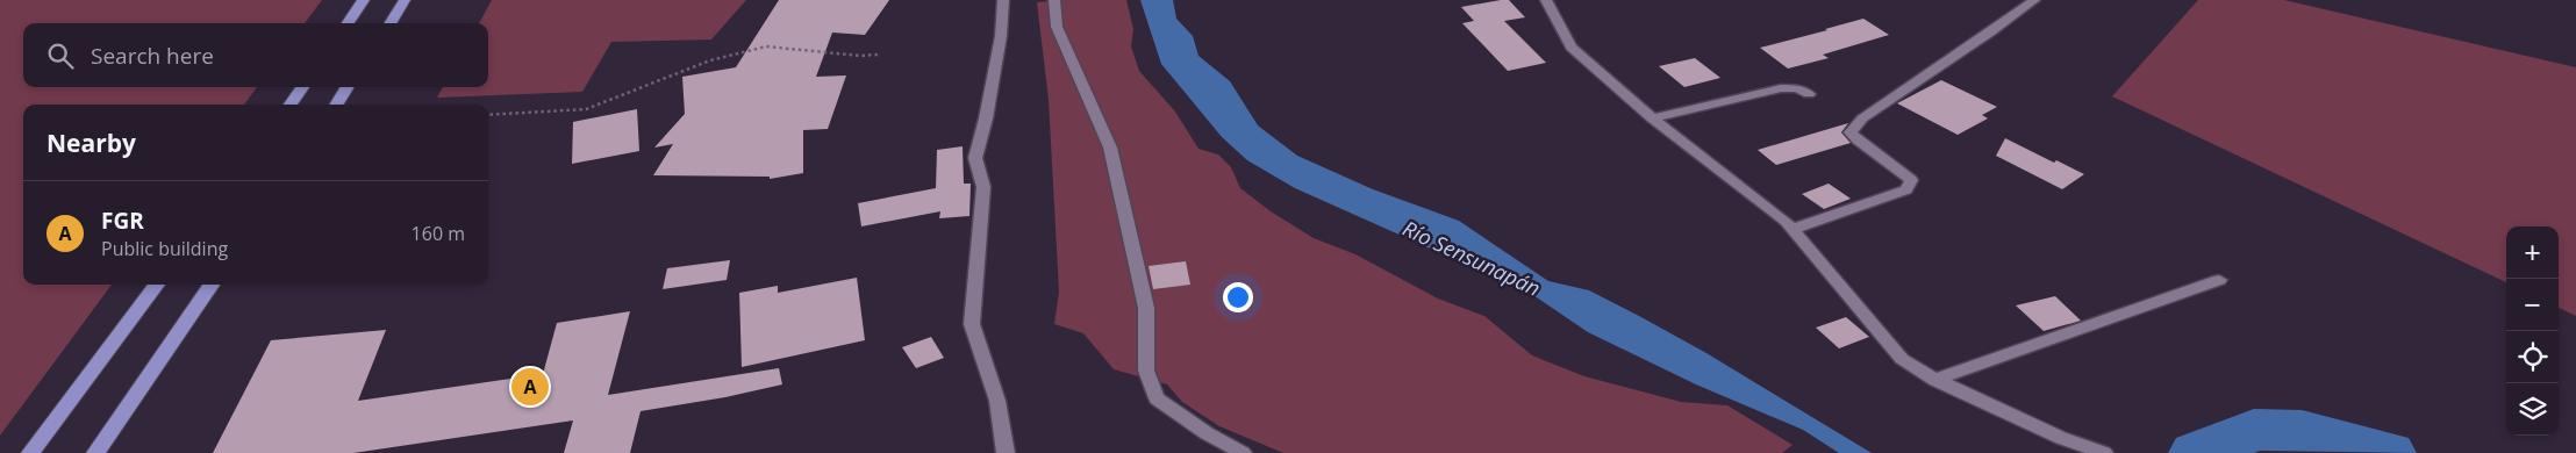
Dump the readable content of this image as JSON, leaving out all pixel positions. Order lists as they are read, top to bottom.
{
  "water": ["Río Sensunapán"],
  "page": {
    "search": "Search here",
    "heading": "Nearby",
    "list": [
      {
        "mark": "A",
        "name": "FGR",
        "note": "Public building",
        "value": "160 m"
      }
    ],
    "map_buttons": ["+", "−"],
    "pins": "A"
  }
}
